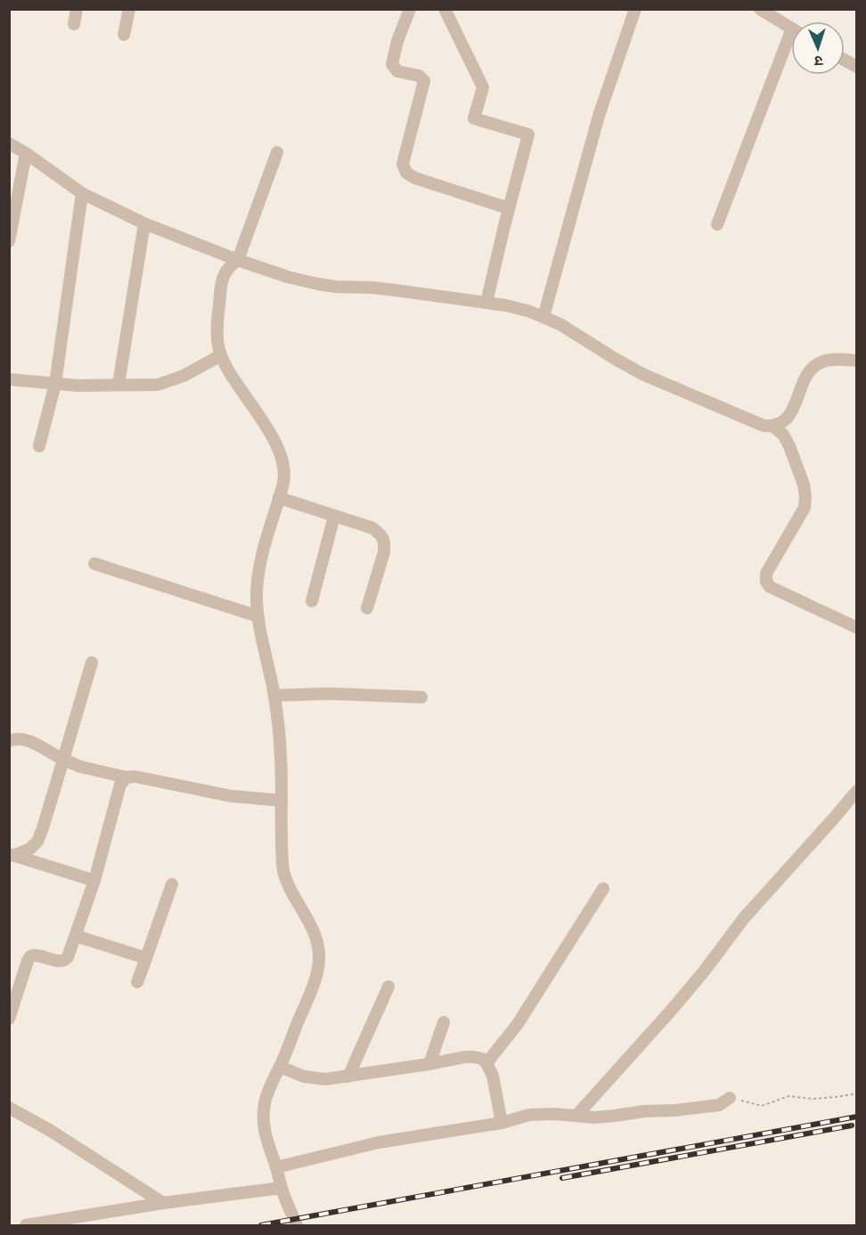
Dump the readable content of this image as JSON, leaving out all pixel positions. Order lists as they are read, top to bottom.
{
  "north": "bottom"
}
